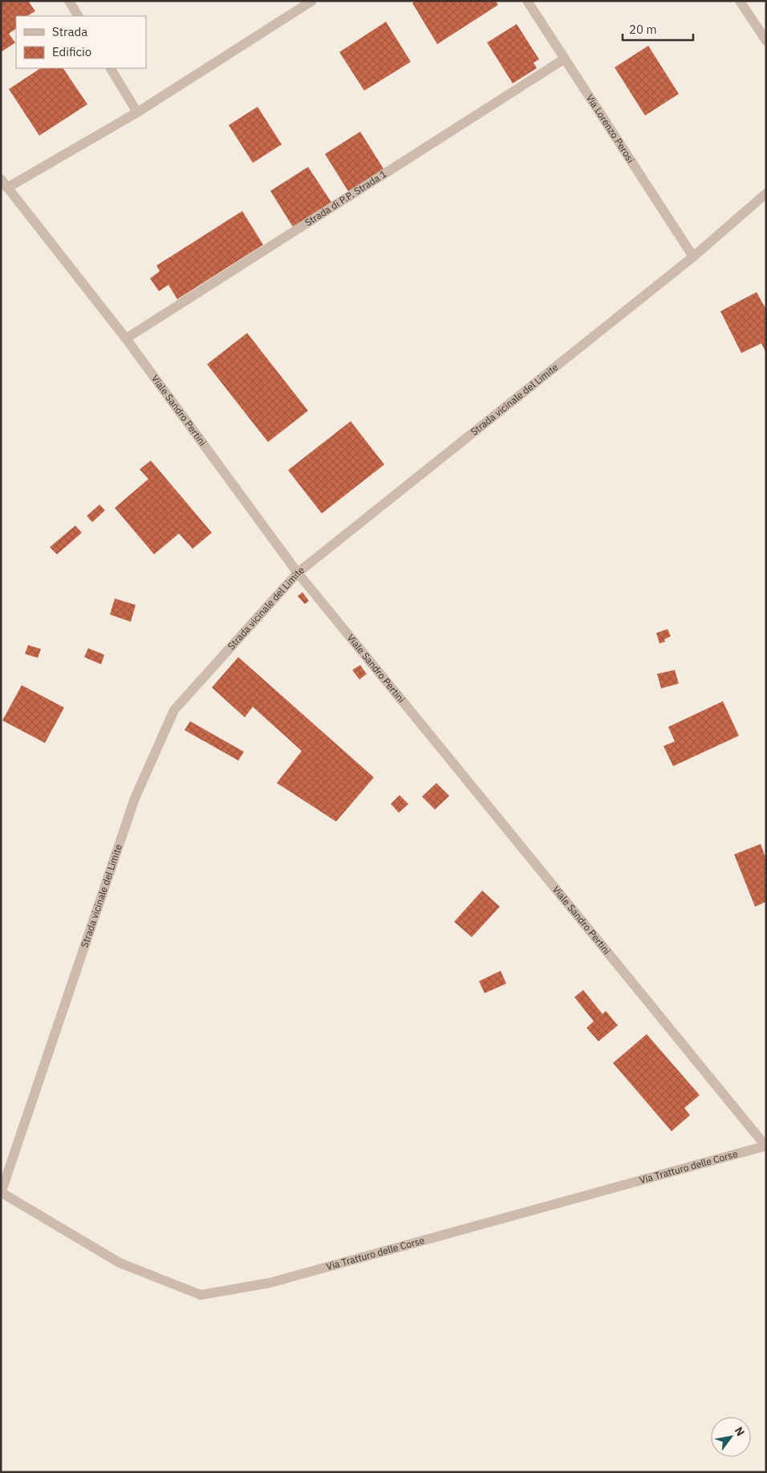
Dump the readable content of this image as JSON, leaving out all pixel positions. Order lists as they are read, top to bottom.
{
  "streets": {
    "street": [
      "Via Lorenzo Perosi",
      "Strada di P.P. Strada 1",
      "Strada vicinale del Limite",
      "Viale Sandro Pertini",
      "Via Tratturo delle Corse"
    ]
  },
  "crossings": [
    ["Via Lorenzo Perosi", "Strada di P.P. Strada 1"],
    ["Via Lorenzo Perosi", "Strada vicinale del Limite"],
    ["Strada di P.P. Strada 1", "Viale Sandro Pertini"],
    ["Strada vicinale del Limite", "Viale Sandro Pertini"],
    ["Strada vicinale del Limite", "Via Tratturo delle Corse"],
    ["Viale Sandro Pertini", "Via Tratturo delle Corse"]
  ],
  "legend": ["Strada", "Edificio"],
  "scale_bar": "20 m",
  "north": "top right"
}
